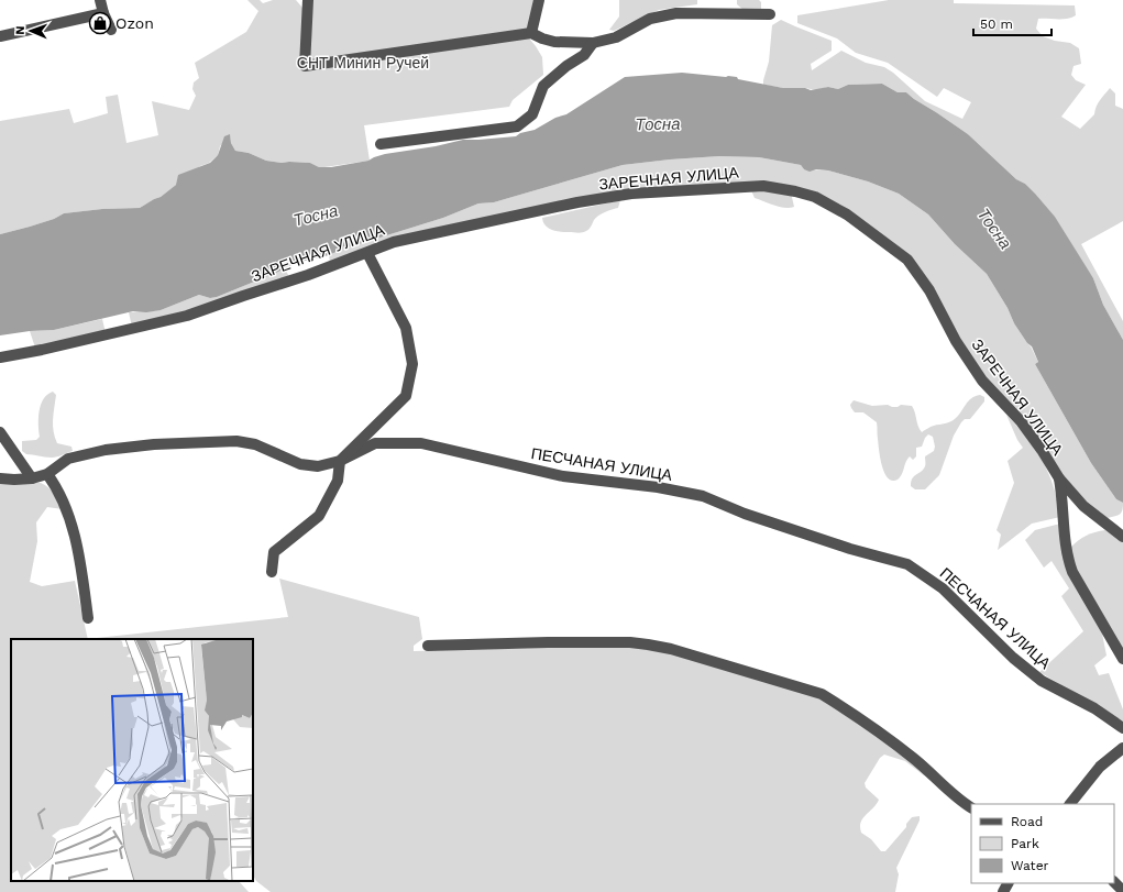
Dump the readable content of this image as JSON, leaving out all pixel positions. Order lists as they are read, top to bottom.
{
  "streets": {
    "street": ["ЗАРЕЧНАЯ УЛИЦА", "ПЕСЧАНАЯ УЛИЦА"]
  },
  "water": ["Тосна"],
  "parks": ["СНТ Минин Ручей"],
  "places": {
    "shop": ["Ozon"]
  },
  "legend": ["Road", "Park", "Water"],
  "scale_bar": "50 m",
  "north": "left"
}
